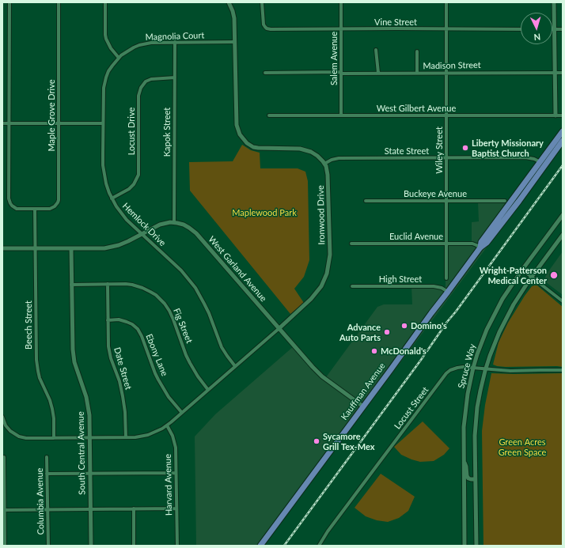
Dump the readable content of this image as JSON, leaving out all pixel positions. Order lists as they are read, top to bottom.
{
  "streets": {
    "main road": ["Kauffman Avenue"],
    "street": [
      "Vine Street",
      "Magnolia Court",
      "Salem Avenue",
      "Madison Street",
      "West Gilbert Avenue",
      "Maple Grove Drive",
      "Locust Drive",
      "Kapok Street",
      "Wiley Street",
      "State Street",
      "Buckeye Avenue",
      "Ironwood Drive",
      "Hemlock Drive",
      "Euclid Avenue",
      "West Garland Avenue",
      "High Street",
      "Beech Street",
      "Fig Street",
      "Ebony Lane",
      "Spruce Way",
      "Date Street",
      "Locust Street",
      "South Central Avenue",
      "Harvard Avenue",
      "Columbia Avenue"
    ]
  },
  "crossings": [
    ["Vine Street", "Salem Avenue"],
    ["Vine Street", "Wiley Street"],
    ["Magnolia Court", "Kapok Street"],
    ["Magnolia Court", "Hemlock Drive"],
    ["Salem Avenue", "Madison Street"],
    ["Salem Avenue", "West Gilbert Avenue"],
    ["Madison Street", "Wiley Street"],
    ["West Gilbert Avenue", "Wiley Street"],
    ["Maple Grove Drive", "Beech Street"],
    ["Locust Drive", "Kapok Street"],
    ["Locust Drive", "Hemlock Drive"],
    ["Kapok Street", "West Garland Avenue"],
    ["Wiley Street", "State Street"],
    ["Wiley Street", "Buckeye Avenue"],
    ["Wiley Street", "Euclid Avenue"],
    ["State Street", "Ironwood Drive"],
    ["State Street", "Kauffman Avenue"],
    ["Ironwood Drive", "Hemlock Drive"],
    ["Ironwood Drive", "West Garland Avenue"],
    ["Ironwood Drive", "Beech Street"],
    ["Ironwood Drive", "Fig Street"],
    ["Ironwood Drive", "Ebony Lane"],
    ["Ironwood Drive", "Date Street"],
    ["Ironwood Drive", "South Central Avenue"],
    ["Ironwood Drive", "Harvard Avenue"],
    ["Hemlock Drive", "West Garland Avenue"],
    ["Euclid Avenue", "Kauffman Avenue"],
    ["West Garland Avenue", "Beech Street"],
    ["West Garland Avenue", "Kauffman Avenue"],
    ["West Garland Avenue", "South Central Avenue"],
    ["High Street", "Kauffman Avenue"],
    ["Fig Street", "Date Street"],
    ["Fig Street", "South Central Avenue"],
    ["Ebony Lane", "Date Street"],
    ["Spruce Way", "Locust Street"]
  ],
  "parks": ["Maplewood Park", "Green Acres Green Space"],
  "places": [
    "Liberty Missionary Baptist Church",
    "Wright-Patterson Medical Center",
    "Domino's",
    "Advance Auto Parts",
    "McDonald's",
    "Sycamore Grill Tex-Mex"
  ],
  "north": "bottom"
}
